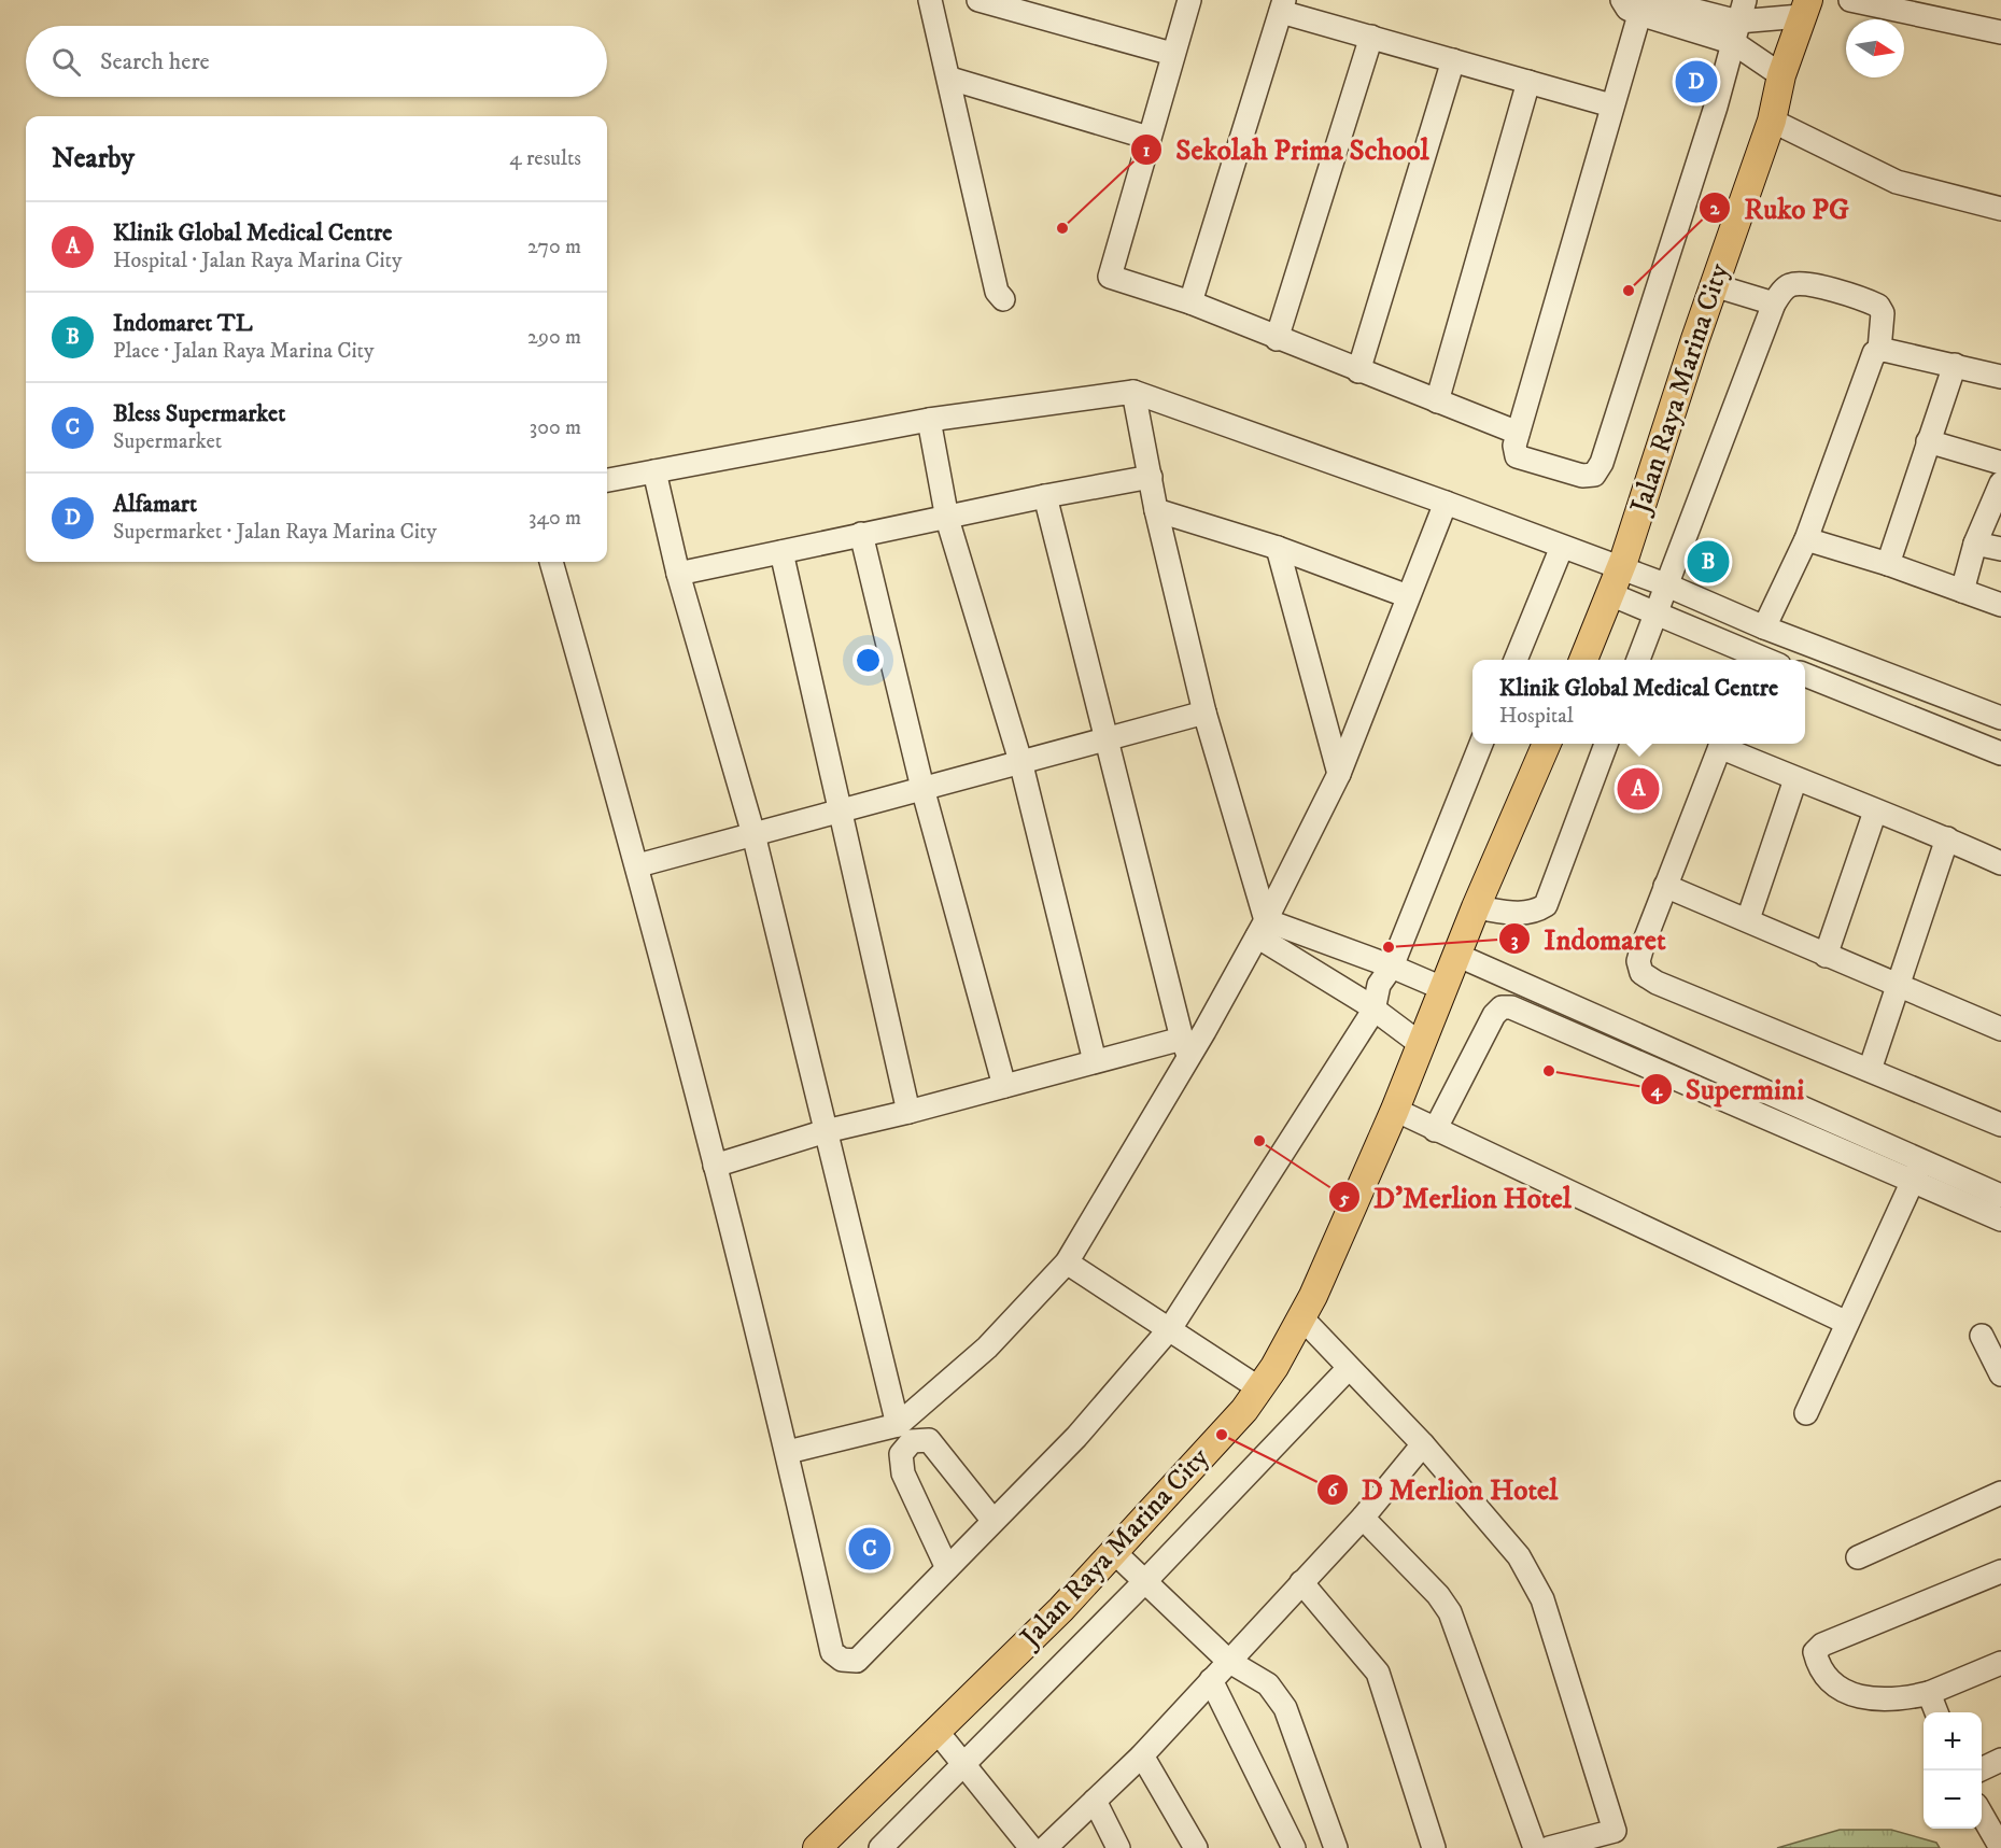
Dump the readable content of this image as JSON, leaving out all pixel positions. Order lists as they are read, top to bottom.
{
  "streets": {
    "main road": ["Jalan Raya Marina City"]
  },
  "places": [
    "Sekolah Prima School",
    "Ruko PG",
    "Indomaret",
    "Supermini",
    "D'Merlion Hotel",
    "D Merlion Hotel"
  ],
  "north": "right",
  "page": {
    "search": "Search here",
    "pins": [
      "D",
      "B",
      "A",
      "C"
    ],
    "heading": ["Nearby", "4 results"],
    "list": [
      {
        "mark": "A",
        "name": "Klinik Global Medical Centre",
        "note": "Hospital · Jalan Raya Marina City",
        "value": "270 m"
      },
      {
        "mark": "B",
        "name": "Indomaret TL",
        "note": "Place · Jalan Raya Marina City",
        "value": "290 m"
      },
      {
        "mark": "C",
        "name": "Bless Supermarket",
        "note": "Supermarket",
        "value": "300 m"
      },
      {
        "mark": "D",
        "name": "Alfamart",
        "note": "Supermarket · Jalan Raya Marina City",
        "value": "340 m"
      }
    ],
    "popup": ["Klinik Global Medical Centre", "Hospital"],
    "map_buttons": ["+", "−"]
  }
}
